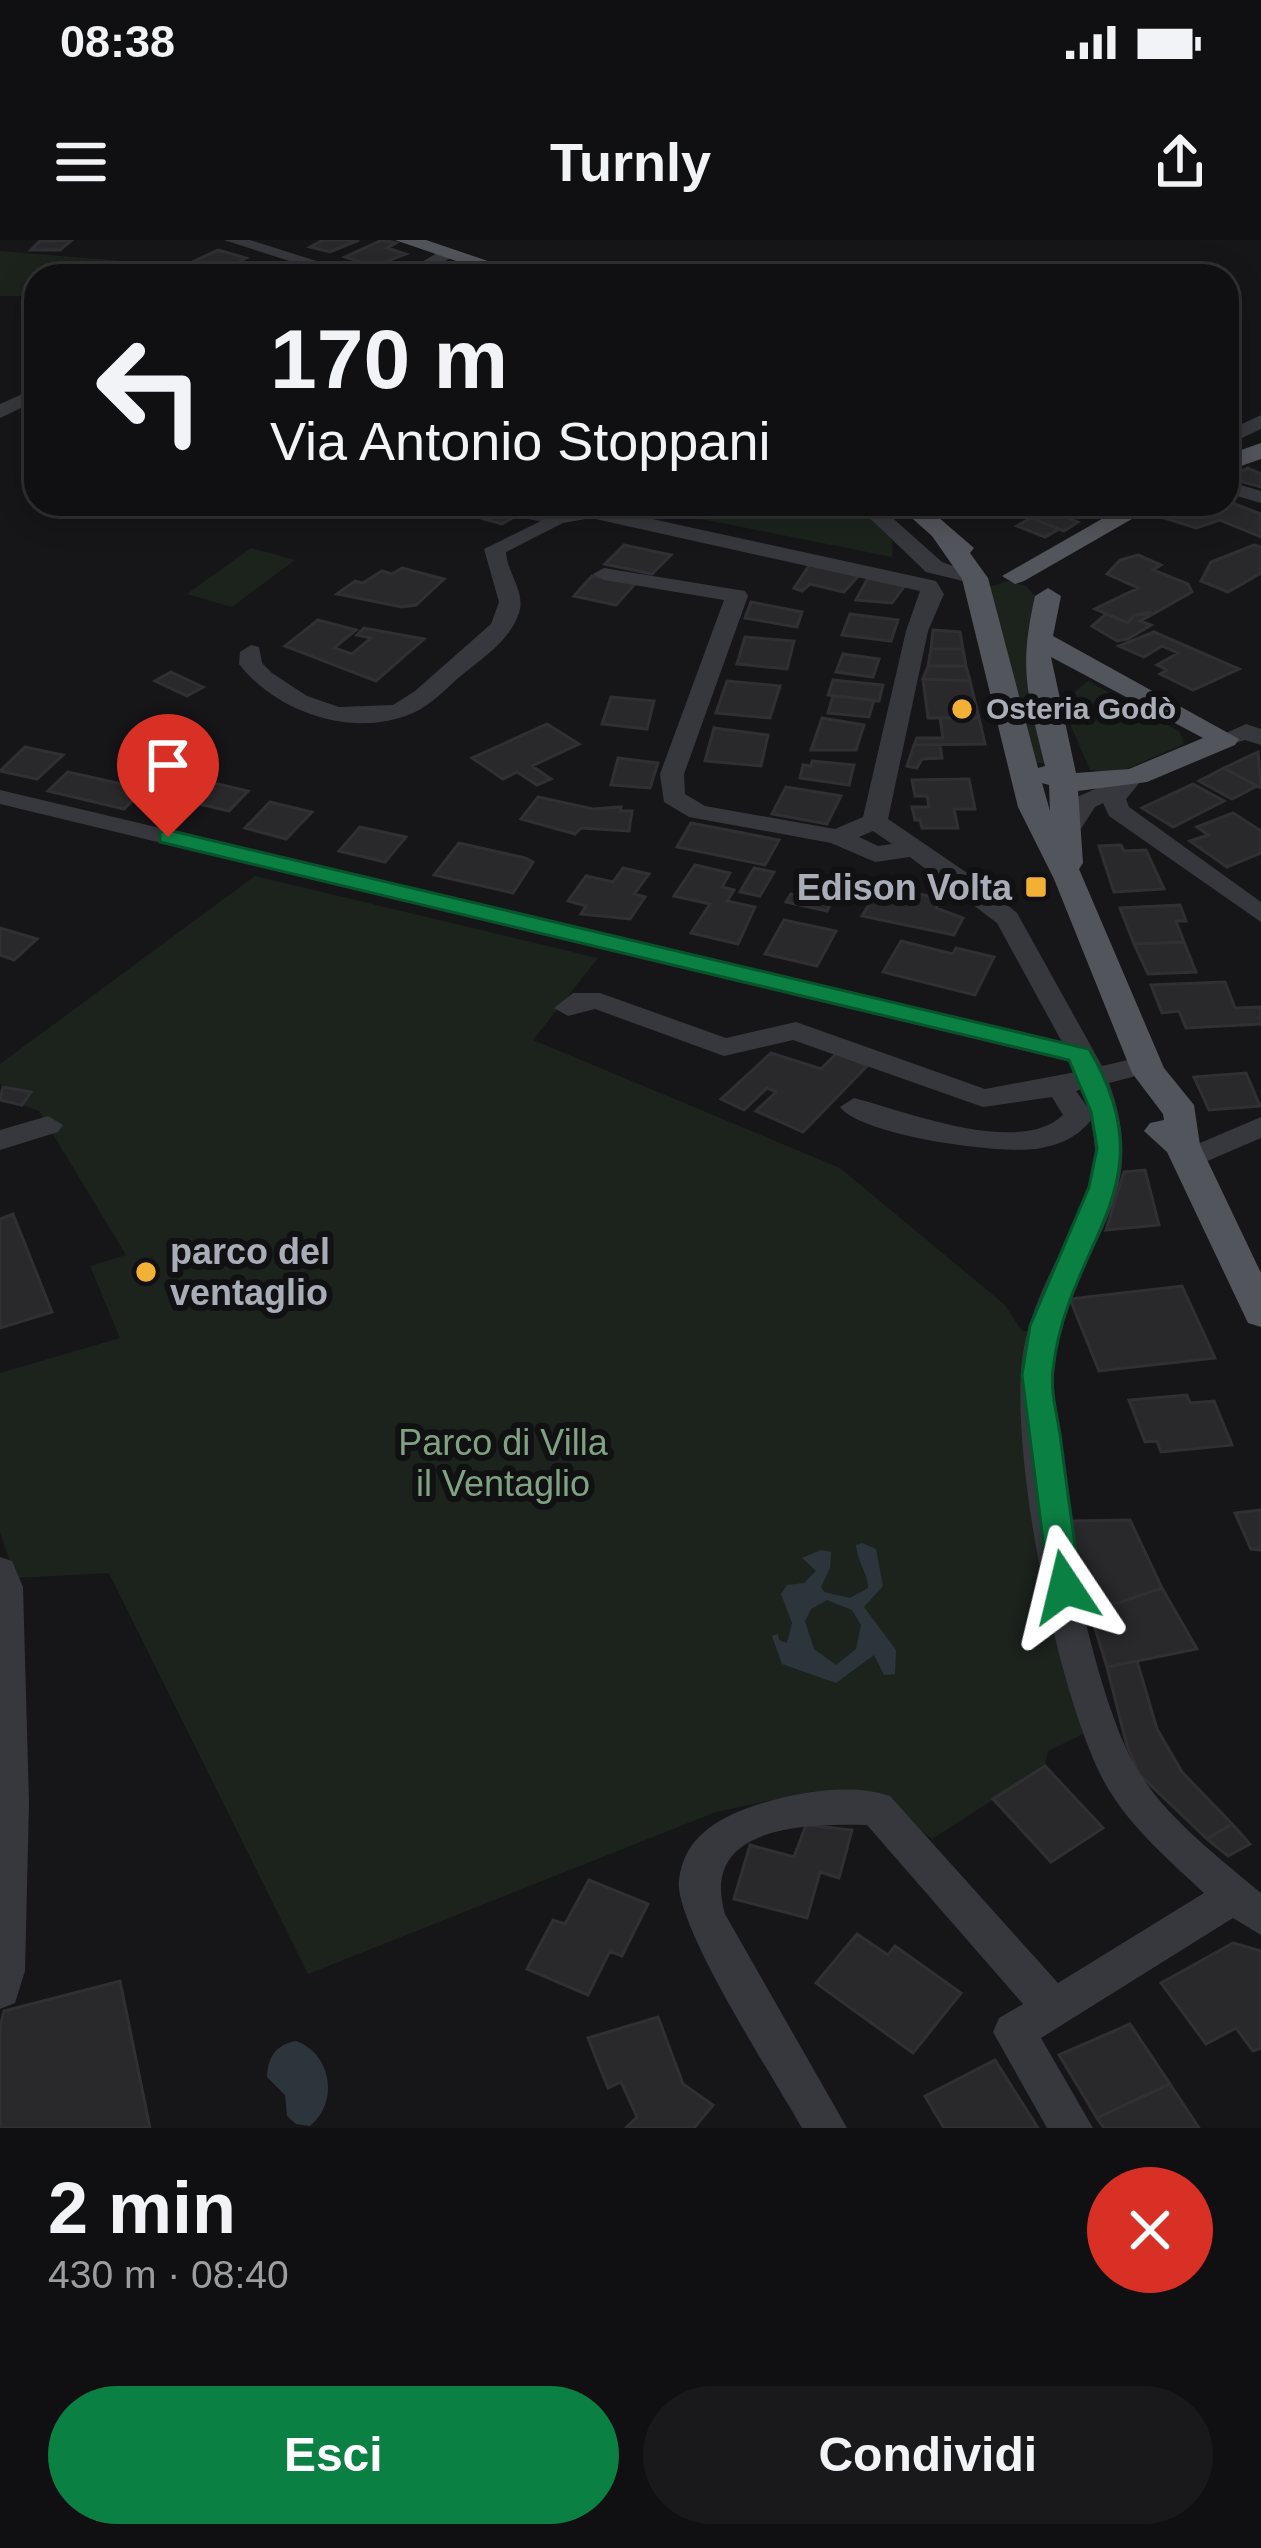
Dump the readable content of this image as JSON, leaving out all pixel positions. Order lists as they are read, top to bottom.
{
  "parks": ["Parco di Villa il Ventaglio"],
  "places": {
    "other": ["Osteria Godò", "parco del ventaglio"],
    "transit": ["Edison Volta"]
  },
  "page": {
    "status": "08:38",
    "header": "Turnly",
    "turn": ["170 m", "Via Antonio Stoppani"],
    "heading": ["2 min", "430 m · 08:40"],
    "buttons": ["Esci", "Condividi"]
  }
}
